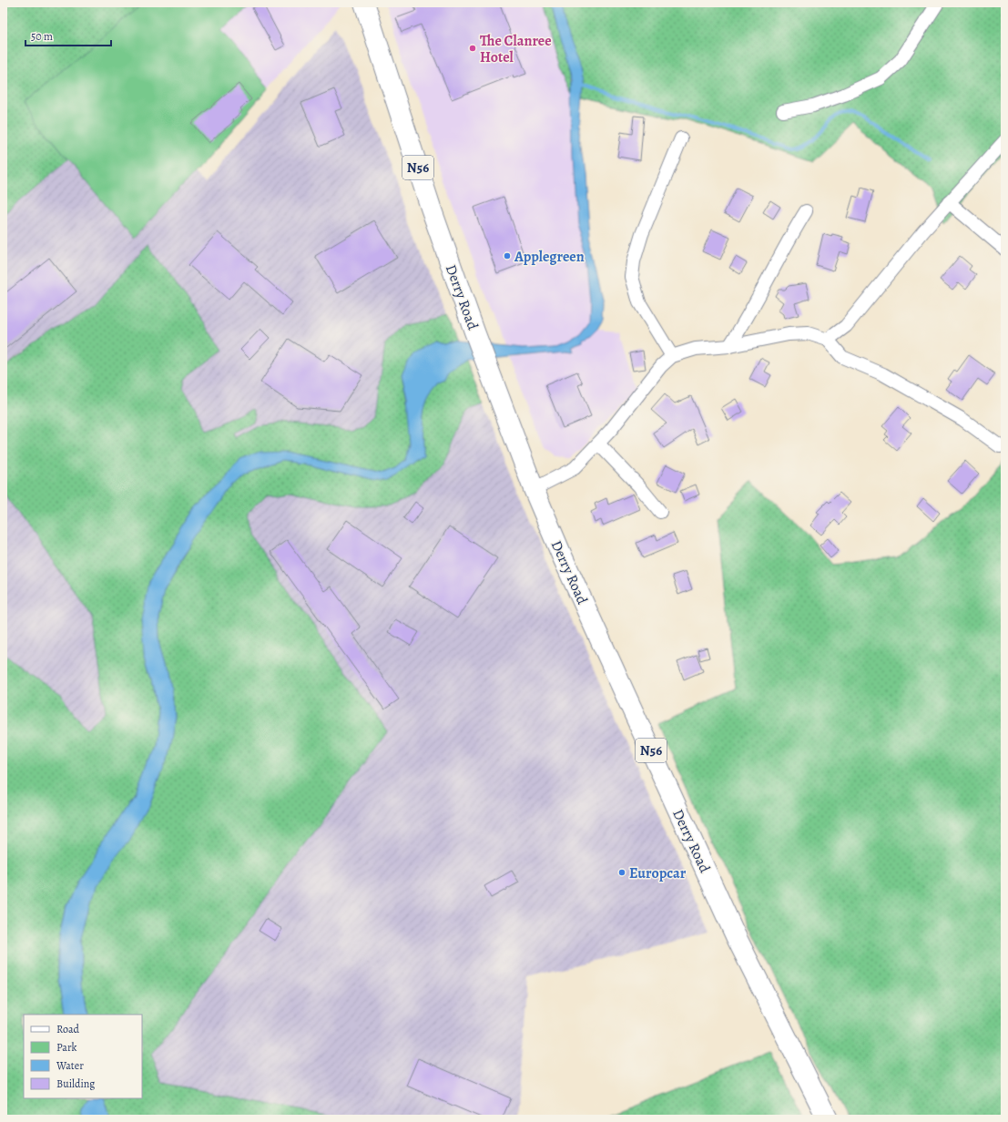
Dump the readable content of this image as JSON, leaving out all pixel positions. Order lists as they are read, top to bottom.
{
  "streets": {
    "main road": ["N56", "Derry Road"]
  },
  "places": ["The Clanree Hotel", "Applegreen", "Europcar"],
  "legend": [
    "Road",
    "Park",
    "Water",
    "Building"
  ],
  "scale_bar": "50 m"
}
